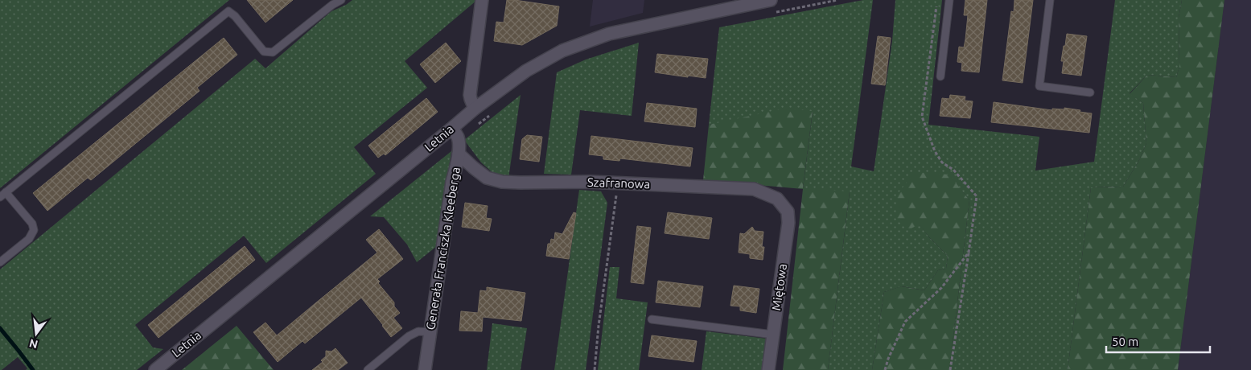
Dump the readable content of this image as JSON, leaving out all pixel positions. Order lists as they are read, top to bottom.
{
  "streets": {
    "street": [
      "Letnia",
      "Szafranowa",
      "Generała Franciszka Kleeberga",
      "Miętowa"
    ]
  },
  "crossings": [
    ["Letnia", "Generała Franciszka Kleeberga"],
    ["Szafranowa", "Generała Franciszka Kleeberga"],
    ["Szafranowa", "Miętowa"]
  ],
  "scale_bar": "50 m",
  "north": "bottom"
}
